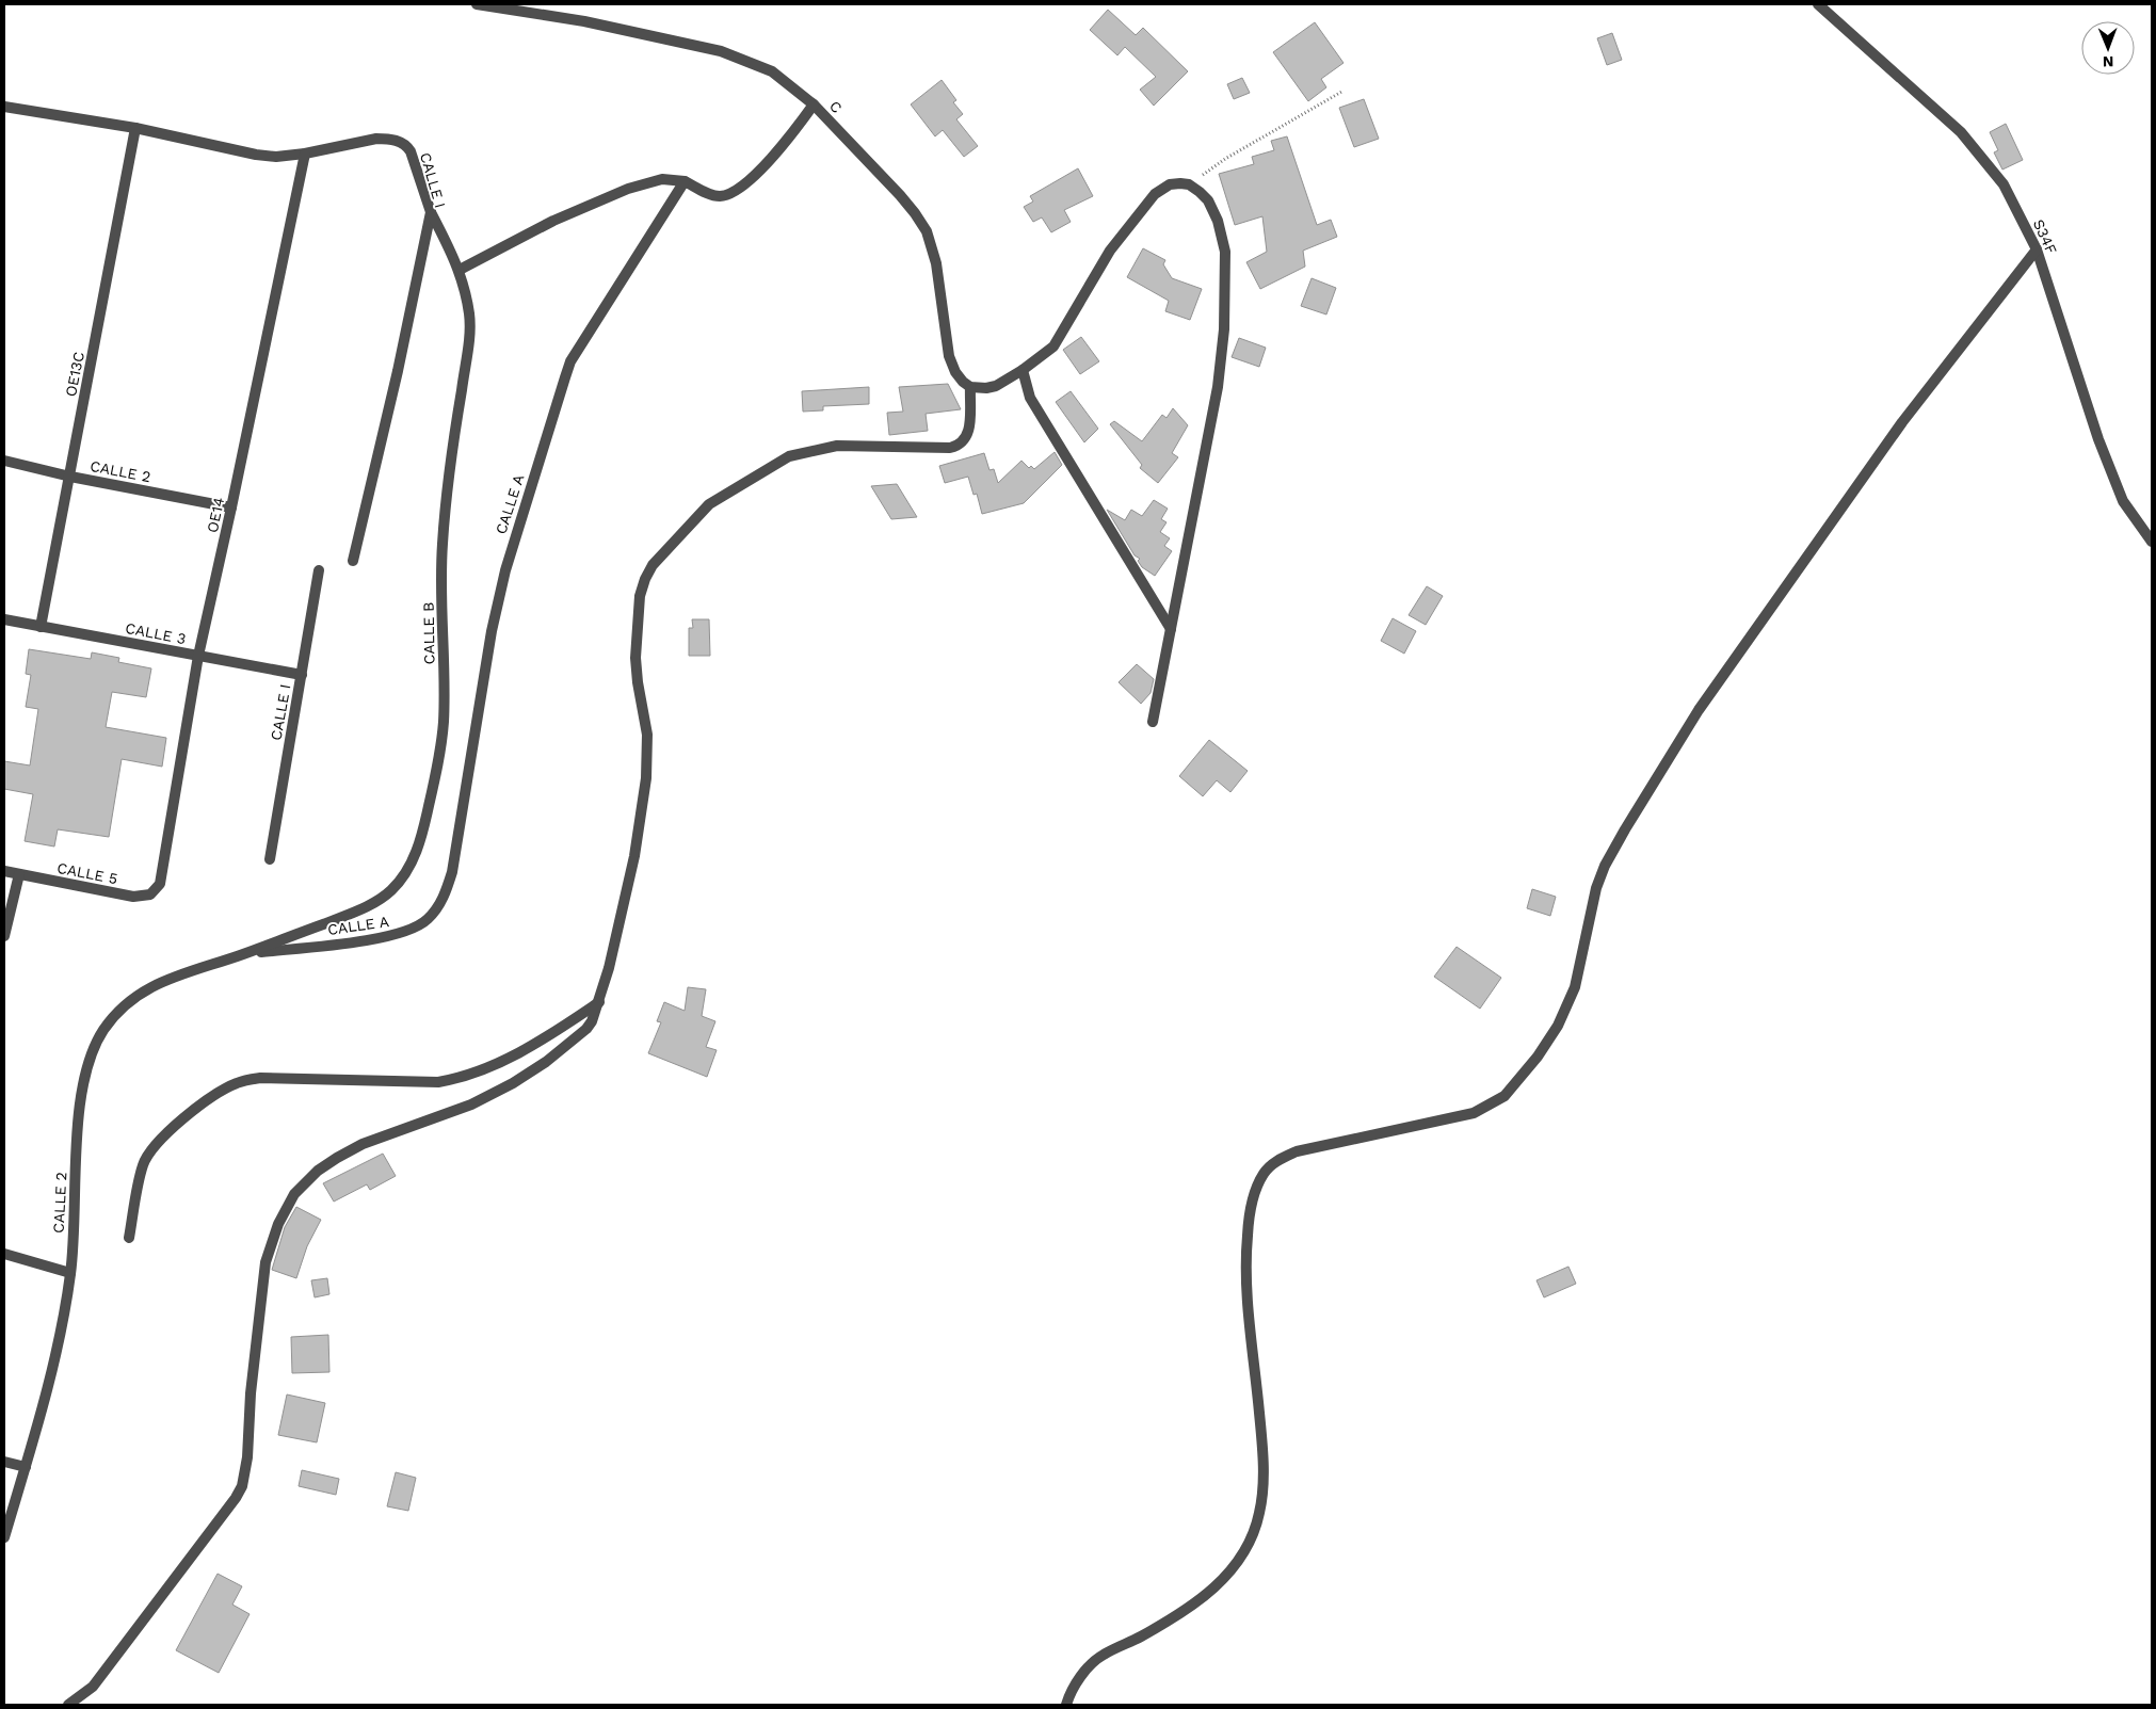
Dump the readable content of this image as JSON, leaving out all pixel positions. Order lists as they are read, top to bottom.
{
  "streets": {
    "street": [
      "C",
      "CALLE I",
      "S34F",
      "OE13C",
      "CALLE 2",
      "CALLE A",
      "OE14",
      "CALLE 3",
      "CALLE B",
      "CALLE 5"
    ]
  },
  "crossings": [
    ["CALLE I", "OE13C"],
    ["CALLE I", "OE14"],
    ["CALLE I", "CALLE 3"],
    ["CALLE I", "CALLE B"],
    ["OE13C", "CALLE 2"],
    ["OE13C", "CALLE 3"],
    ["CALLE 2", "CALLE A"],
    ["CALLE 2", "OE14"],
    ["CALLE 2", "CALLE B"],
    ["CALLE A", "CALLE B"],
    ["OE14", "CALLE 3"],
    ["OE14", "CALLE 5"]
  ],
  "north": "bottom"
}
